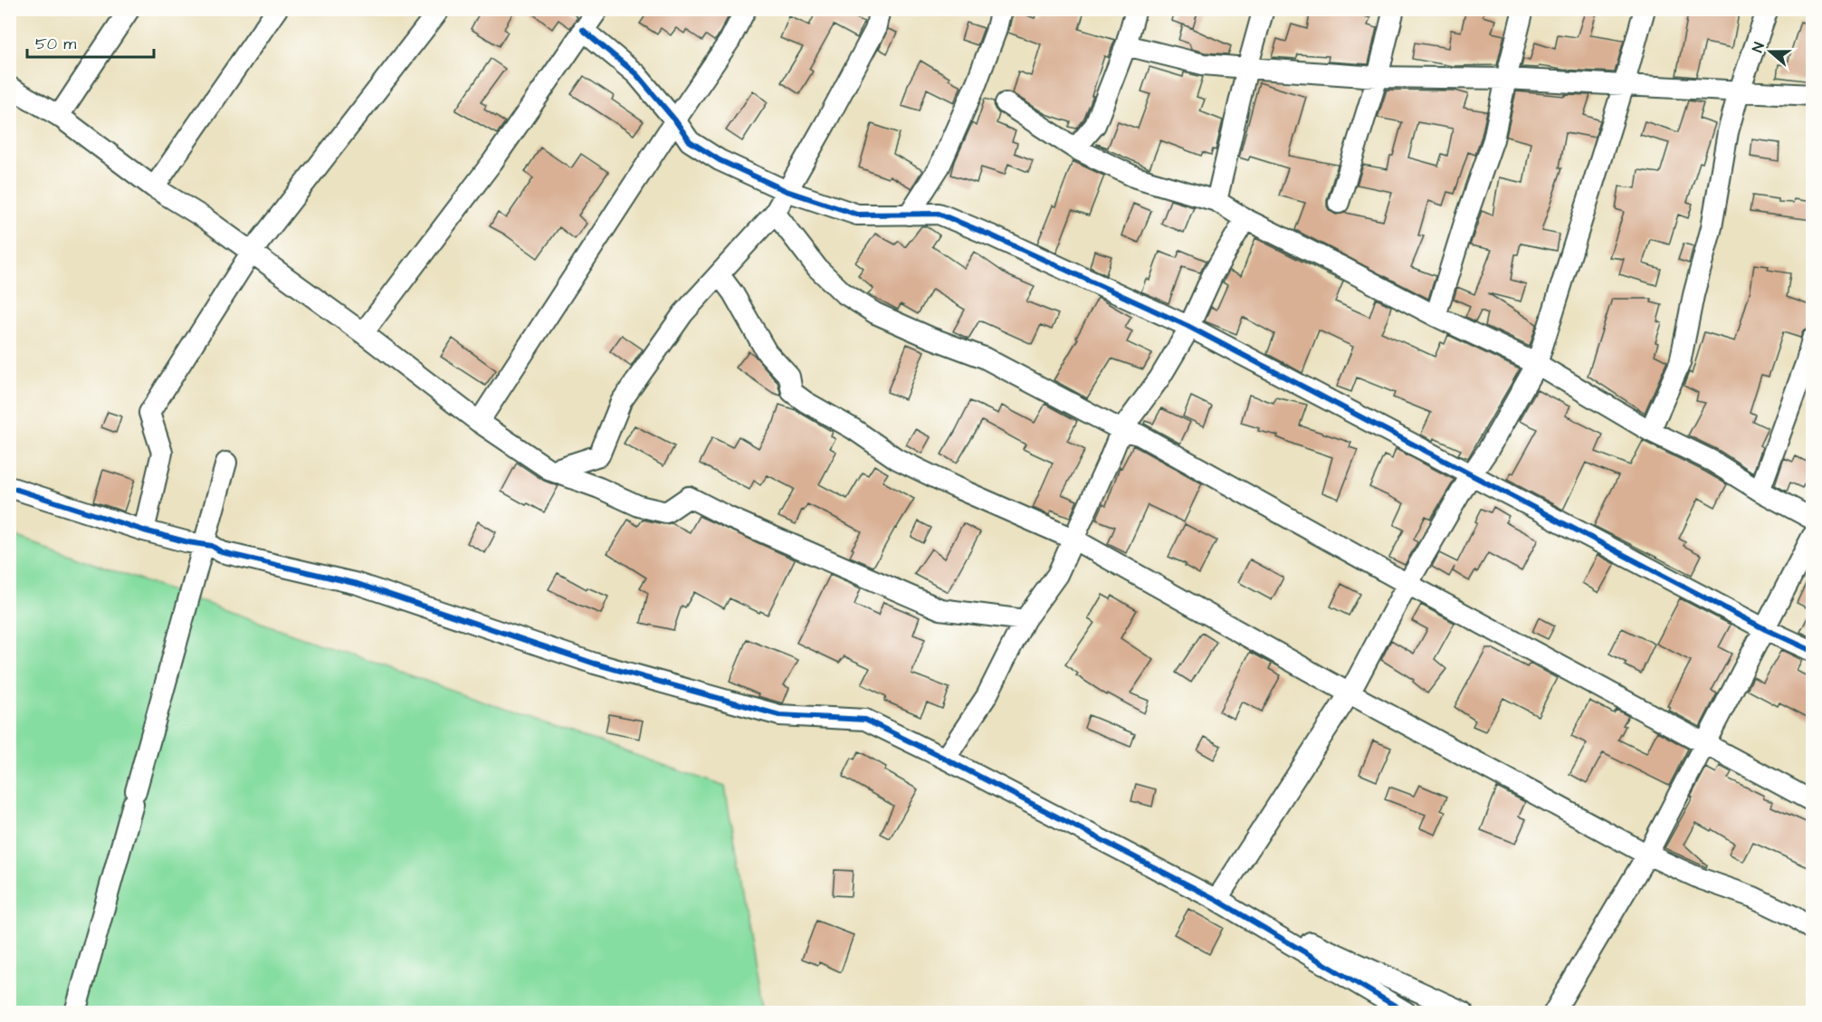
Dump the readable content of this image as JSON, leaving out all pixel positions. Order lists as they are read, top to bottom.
{
  "scale_bar": "50 m",
  "north": "left"
}
